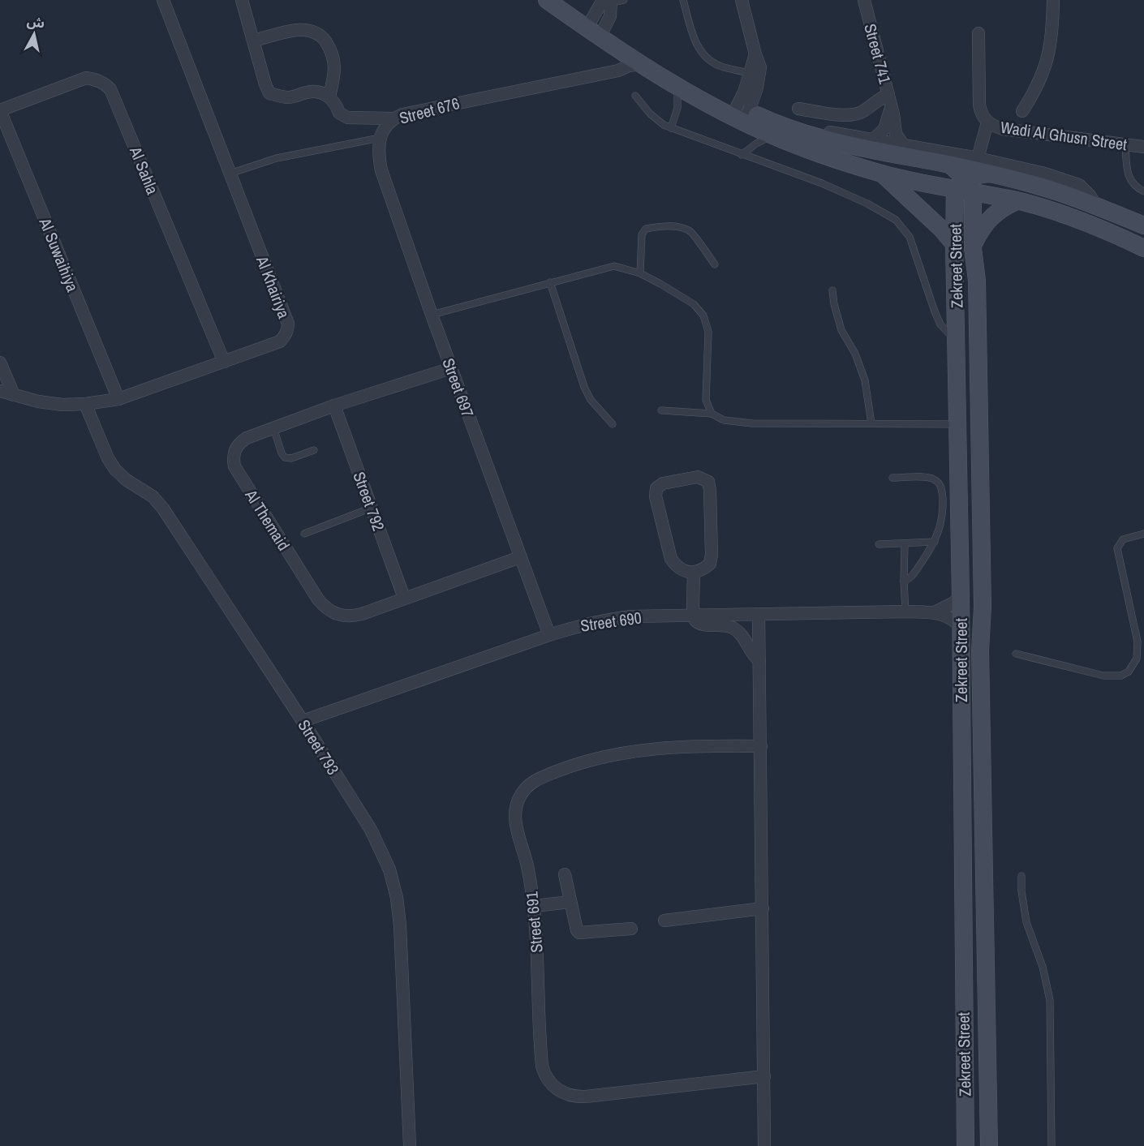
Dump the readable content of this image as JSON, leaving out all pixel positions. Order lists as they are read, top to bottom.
{
  "streets": {
    "street": [
      "Street 741",
      "Street 676",
      "Wadi Al Ghusn Street",
      "Al Sahla",
      "Al Suwaihiya",
      "Zekreet Street",
      "Al Khairiya",
      "Street 697",
      "Street 792",
      "Al Themaid",
      "Street 690",
      "Street 793",
      "Street 691"
    ]
  },
  "crossings": [
    ["Street 676", "Street 697"],
    ["Al Sahla", "Al Suwaihiya"],
    ["Al Sahla", "Al Khairiya"],
    ["Al Suwaihiya", "Al Khairiya"],
    ["Zekreet Street", "Street 690"],
    ["Al Khairiya", "Street 793"],
    ["Street 697", "Al Themaid"],
    ["Street 697", "Street 690"],
    ["Street 792", "Al Themaid"],
    ["Street 690", "Street 793"]
  ],
  "north": "top"
}
